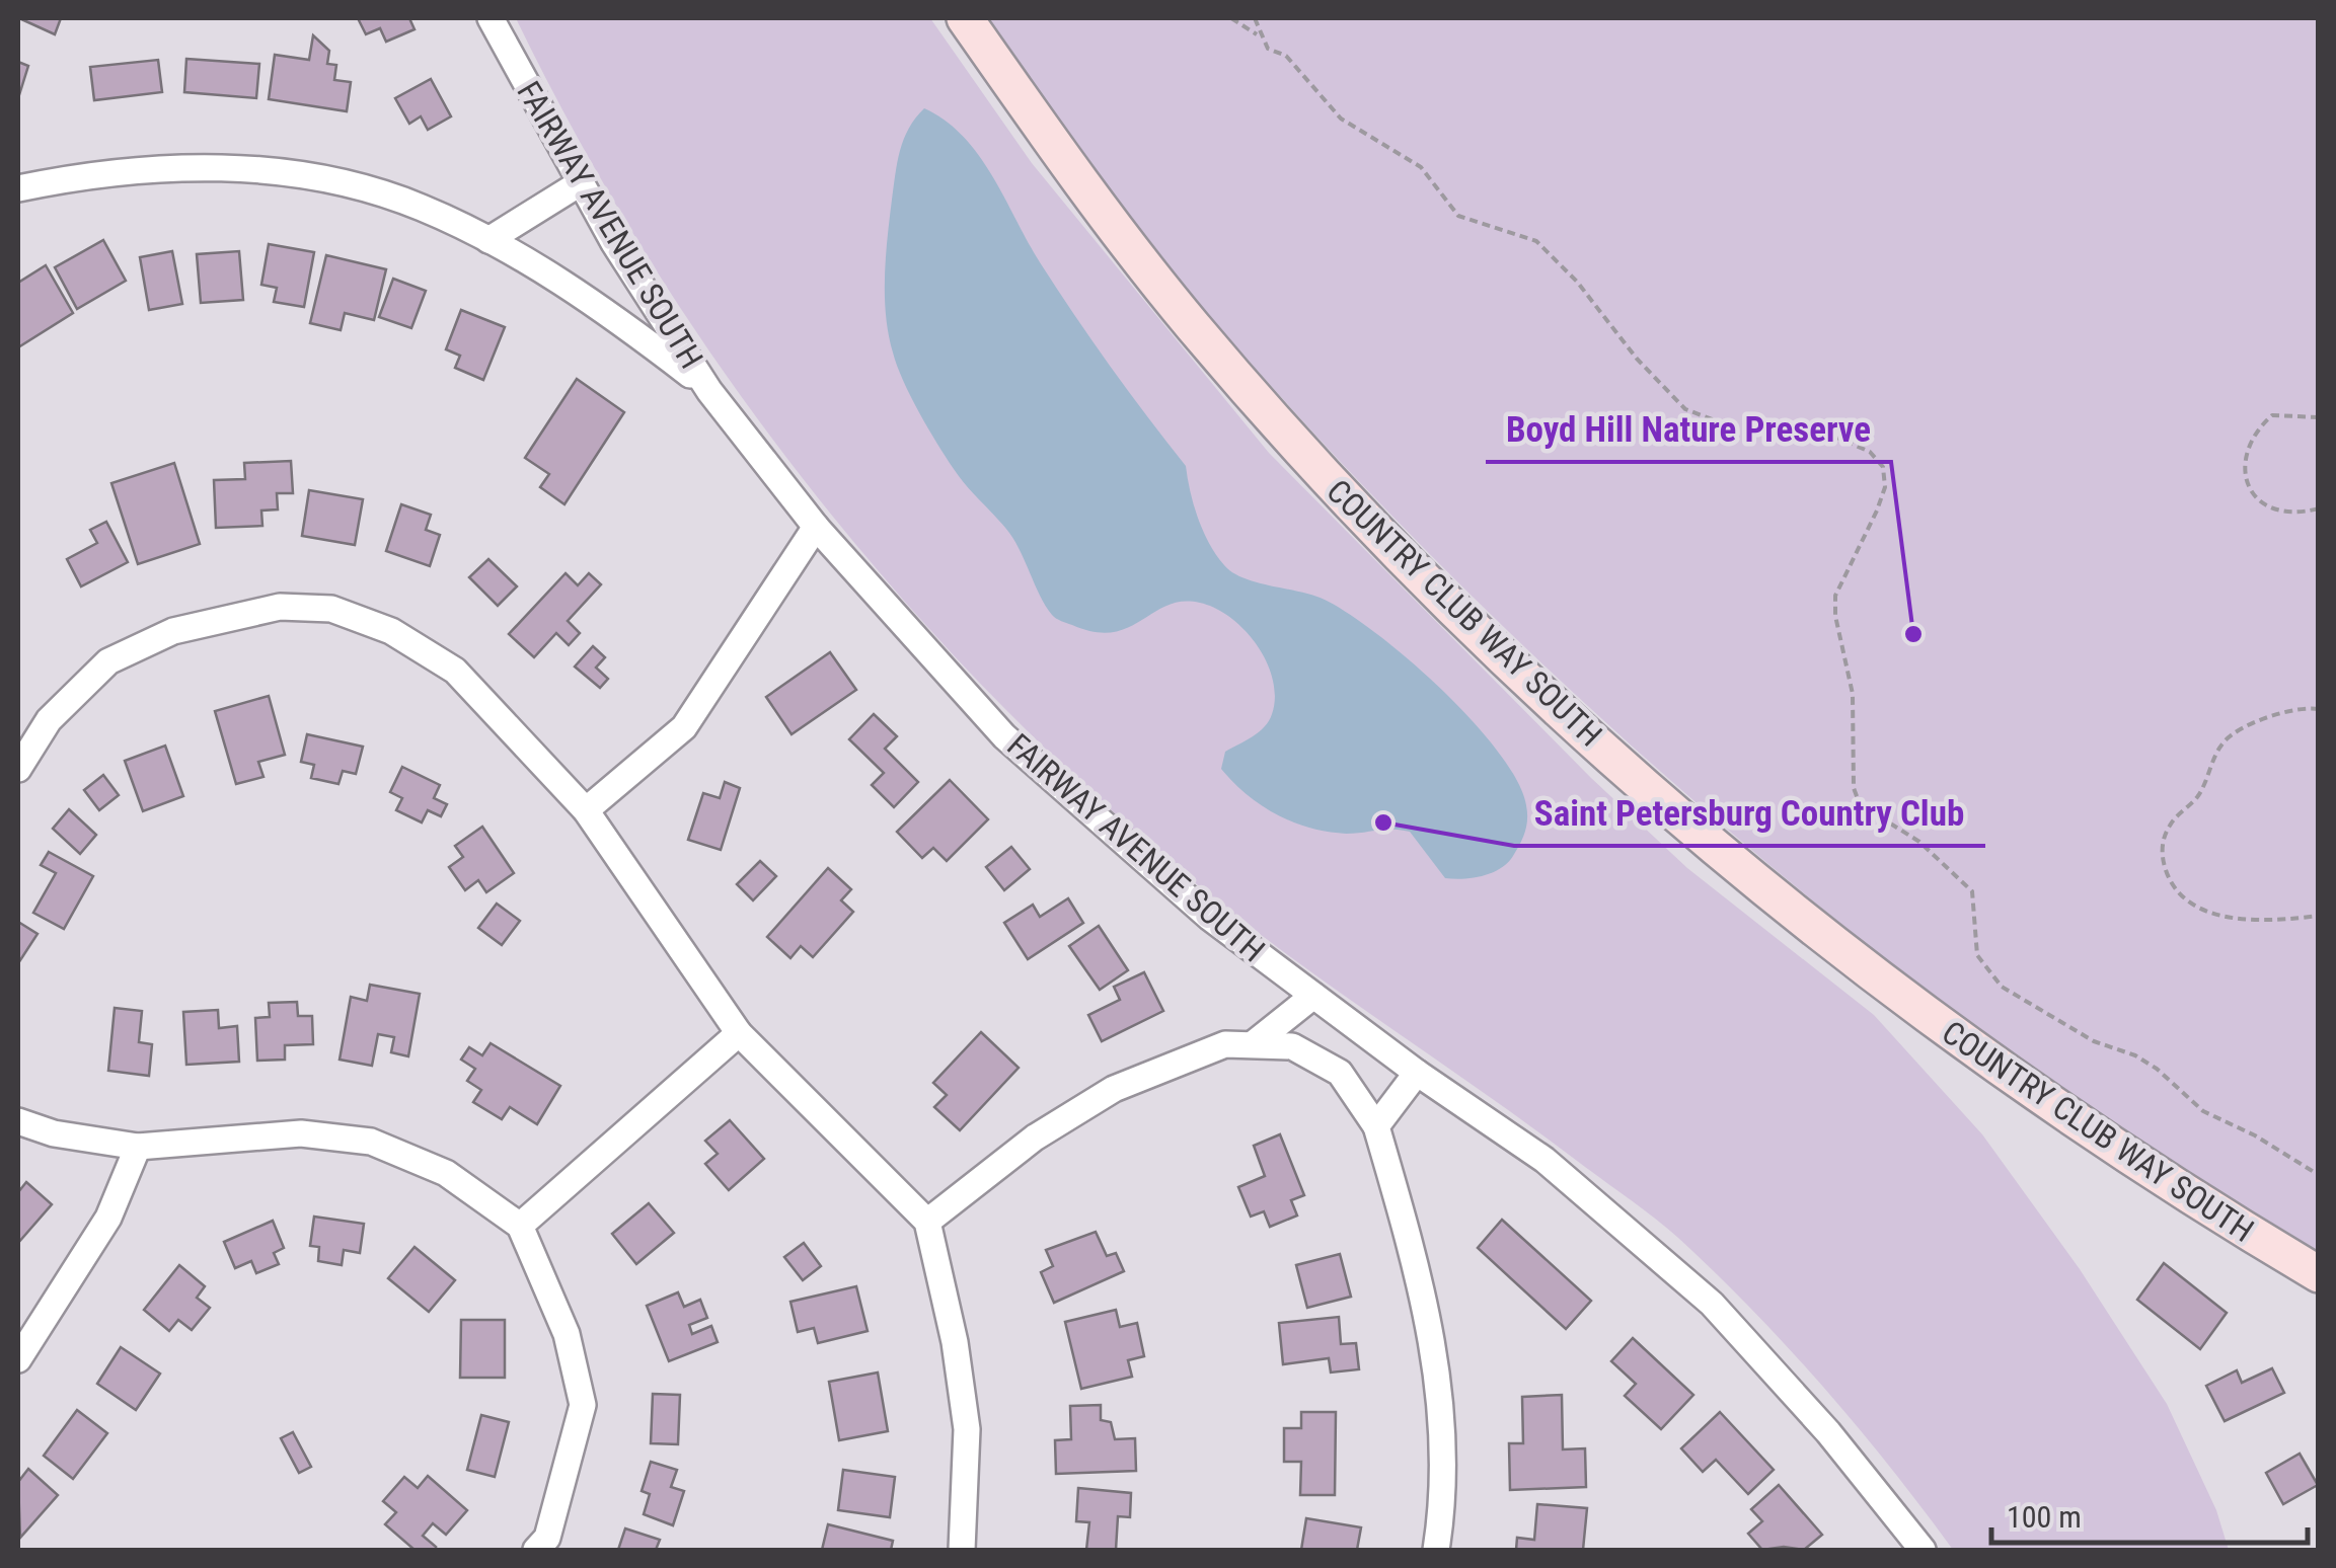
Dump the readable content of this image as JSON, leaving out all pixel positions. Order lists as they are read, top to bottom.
{
  "streets": {
    "street": ["FAIRWAY AVENUE SOUTH", "COUNTRY CLUB WAY SOUTH"]
  },
  "places": ["Boyd Hill Nature Preserve", "Saint Petersburg Country Club"],
  "scale_bar": "100 m"
}
